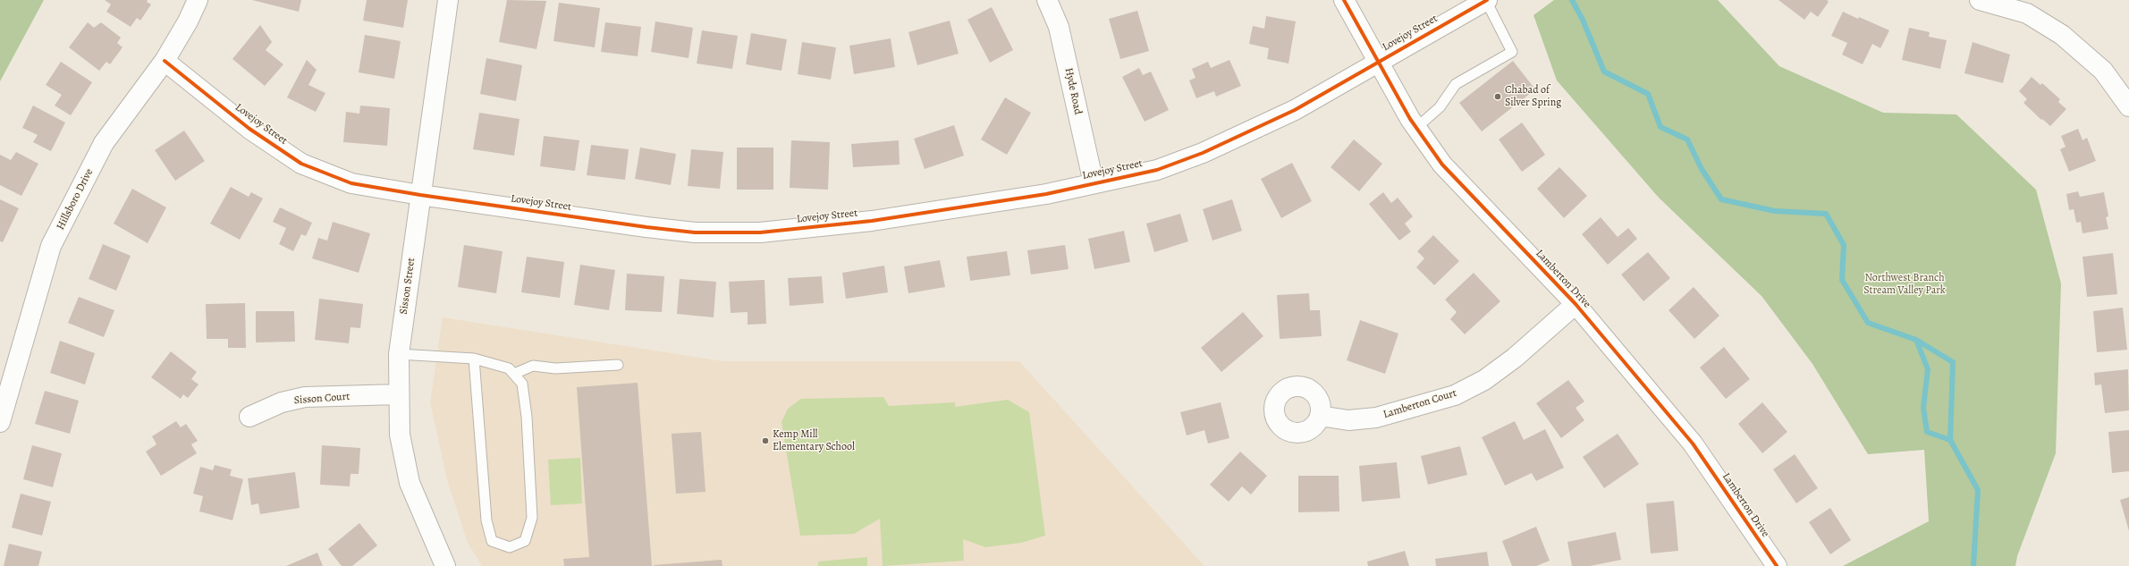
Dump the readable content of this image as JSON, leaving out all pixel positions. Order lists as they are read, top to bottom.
{
  "streets": {
    "street": [
      "Lovejoy Street",
      "Hyde Road",
      "Hillsboro Drive",
      "Lamberton Drive",
      "Sisson Street",
      "Sisson Court",
      "Lamberton Court"
    ]
  },
  "crossings": [
    ["Lovejoy Street", "Hyde Road"],
    ["Lovejoy Street", "Hillsboro Drive"],
    ["Lovejoy Street", "Lamberton Drive"],
    ["Lovejoy Street", "Sisson Street"],
    ["Lamberton Drive", "Lamberton Court"],
    ["Sisson Street", "Sisson Court"]
  ],
  "parks": ["Northwest Branch Stream Valley Park"],
  "places": ["Chabad of Silver Spring", "Kemp Mill Elementary School"]
}
